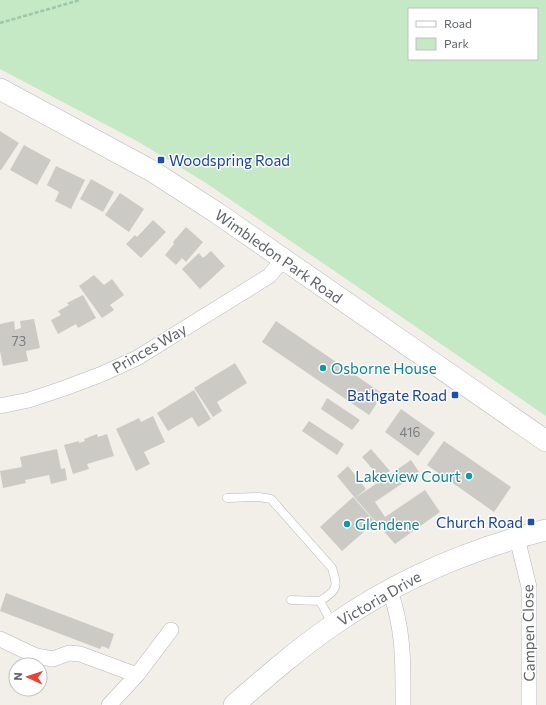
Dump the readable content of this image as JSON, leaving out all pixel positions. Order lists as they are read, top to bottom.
{
  "streets": {
    "street": [
      "Wimbledon Park Road",
      "Princes Way",
      "Victoria Drive",
      "Campen Close"
    ]
  },
  "crossings": [
    ["Wimbledon Park Road", "Princes Way"],
    ["Victoria Drive", "Campen Close"]
  ],
  "places": {
    "transit": ["Woodspring Road", "Bathgate Road", "Church Road"],
    "other": ["Osborne House", "Lakeview Court", "Glendene"]
  },
  "house_numbers": ["73", "416"],
  "legend": ["Road", "Park"],
  "north": "left"
}
